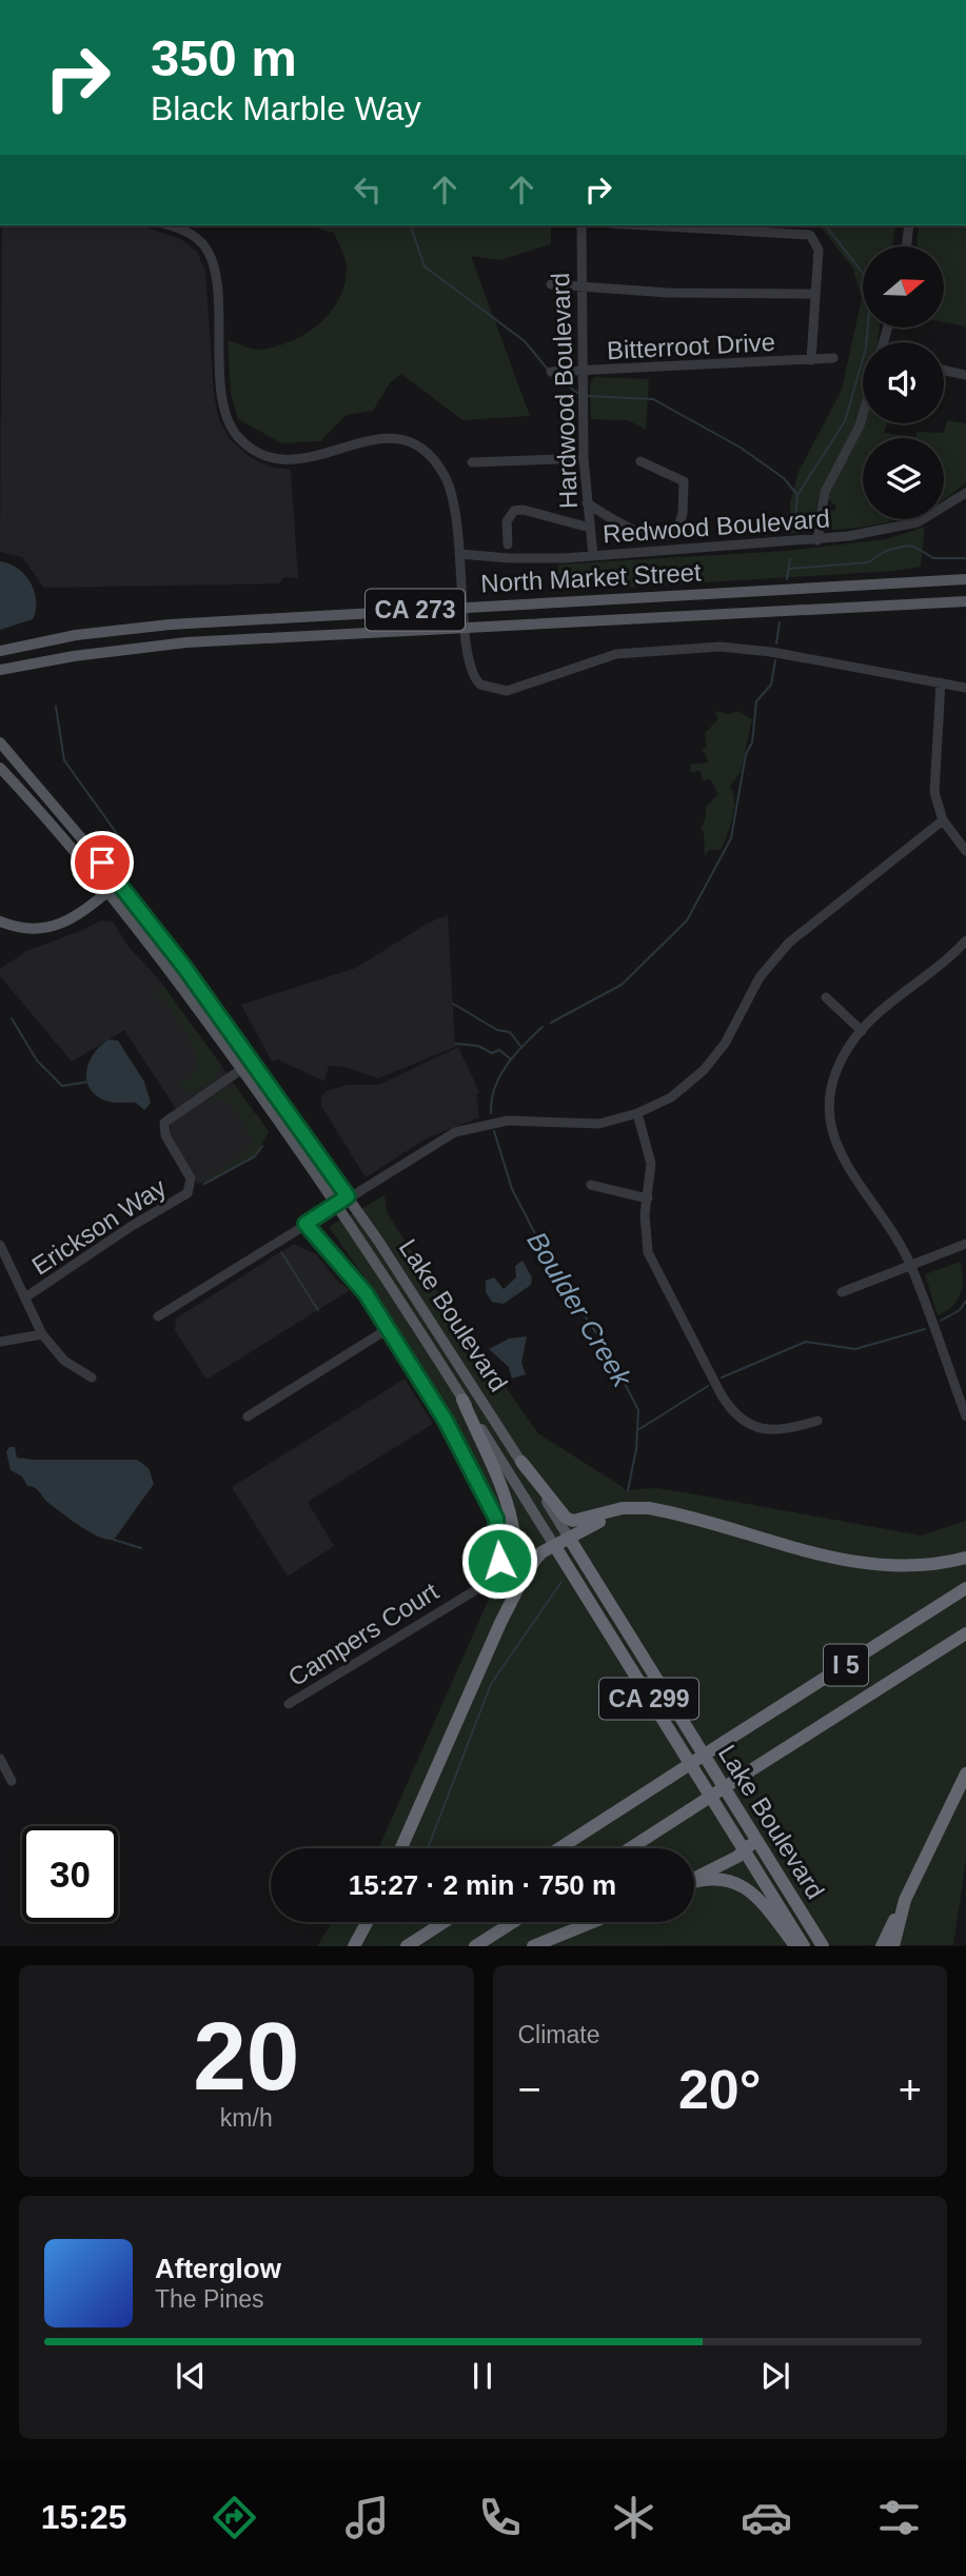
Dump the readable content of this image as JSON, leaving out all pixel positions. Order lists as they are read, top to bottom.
{
  "streets": {
    "highway": ["Lake Boulevard", "I 5", "CA 299"],
    "main road": ["North Market Street", "CA 273"],
    "street": [
      "Bitterroot Drive",
      "Hardwood Boulevard",
      "Redwood Boulevard",
      "Erickson Way",
      "Campers Court"
    ]
  },
  "crossings": [
    ["Bitterroot Drive", "Hardwood Boulevard"],
    ["Hardwood Boulevard", "Redwood Boulevard"],
    ["Erickson Way", "Lake Boulevard"]
  ],
  "water": ["Boulder Creek"],
  "north": "right",
  "page": {
    "turn": ["350 m", "Black Marble Way"],
    "limit": "30",
    "trip": "15:27 · 2 min · 750 m",
    "tile": [
      ["20", "km/h"],
      "Climate"
    ],
    "heat": ["−", "20°", "+"],
    "song": ["Afterglow", "The Pines"],
    "tabs": "15:25"
  }
}
